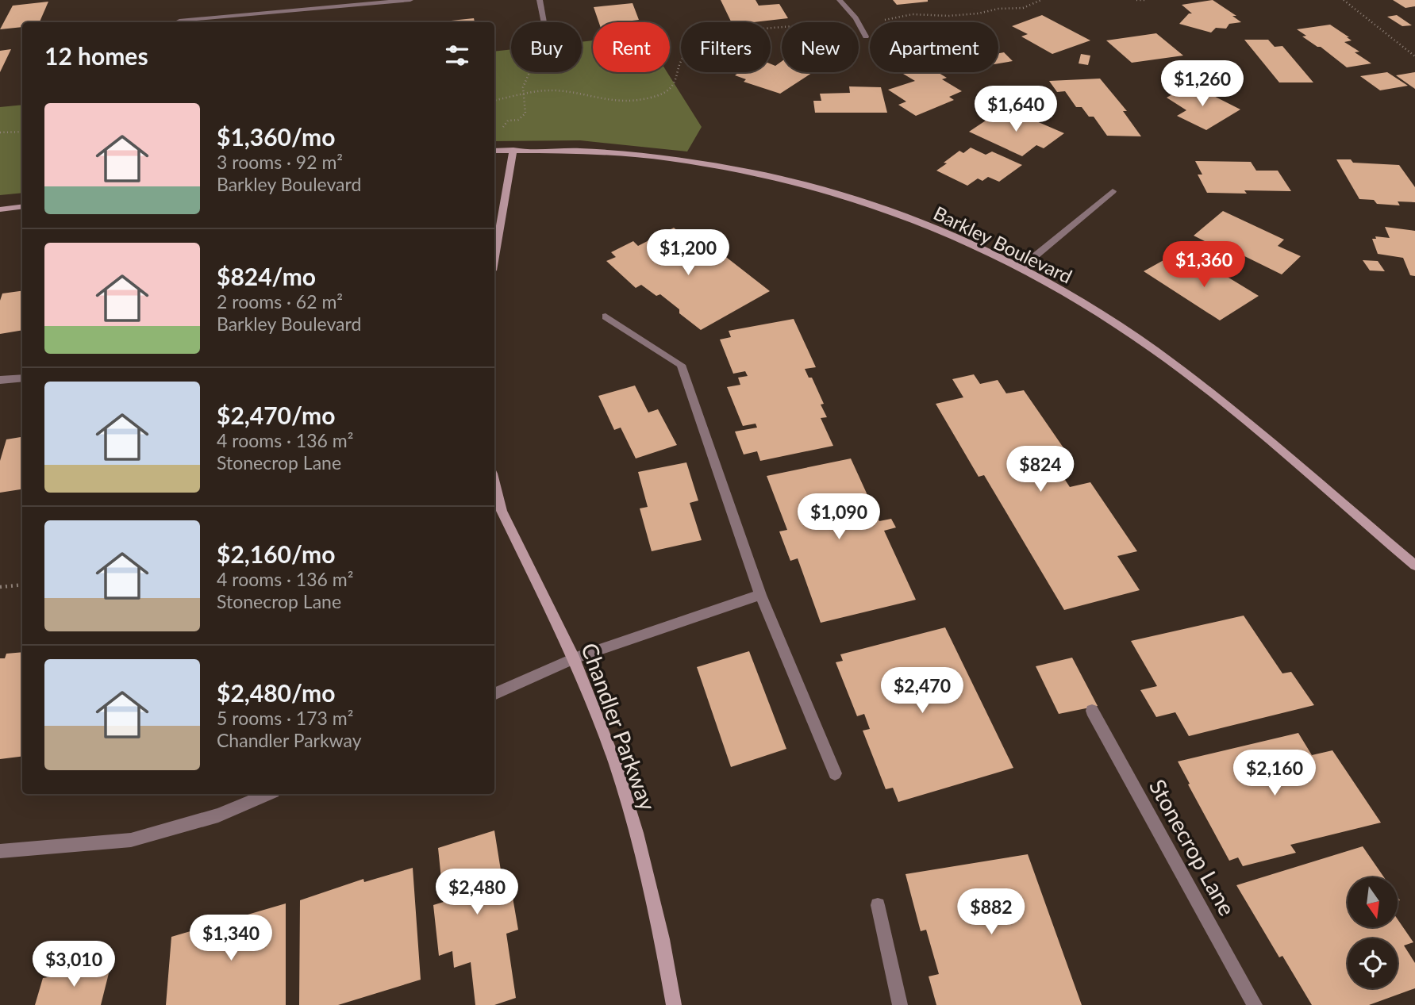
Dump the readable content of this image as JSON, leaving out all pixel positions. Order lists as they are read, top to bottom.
{
  "streets": {
    "main road": ["Barkley Boulevard", "Chandler Parkway"],
    "street": ["Stonecrop Lane"]
  },
  "north": "bottom",
  "page": {
    "chip": [
      "Buy",
      "Rent",
      "Filters",
      "New",
      "Apartment"
    ],
    "heading": "12 homes",
    "price": [
      "$1,260",
      "$1,640",
      "$1,200",
      "$1,360",
      "$824",
      "$1,090",
      "$2,470",
      "$2,160",
      "$2,480",
      "$882",
      "$1,340",
      "$3,010"
    ],
    "list": [
      {
        "name": "$1,360/mo",
        "note": "3 rooms · 92 m² · Barkley Boulevard"
      },
      {
        "name": "$824/mo",
        "note": "2 rooms · 62 m² · Barkley Boulevard"
      },
      {
        "name": "$2,470/mo",
        "note": "4 rooms · 136 m² · Stonecrop Lane"
      },
      {
        "name": "$2,160/mo",
        "note": "4 rooms · 136 m² · Stonecrop Lane"
      },
      {
        "name": "$2,480/mo",
        "note": "5 rooms · 173 m² · Chandler Parkway"
      }
    ]
  }
}
